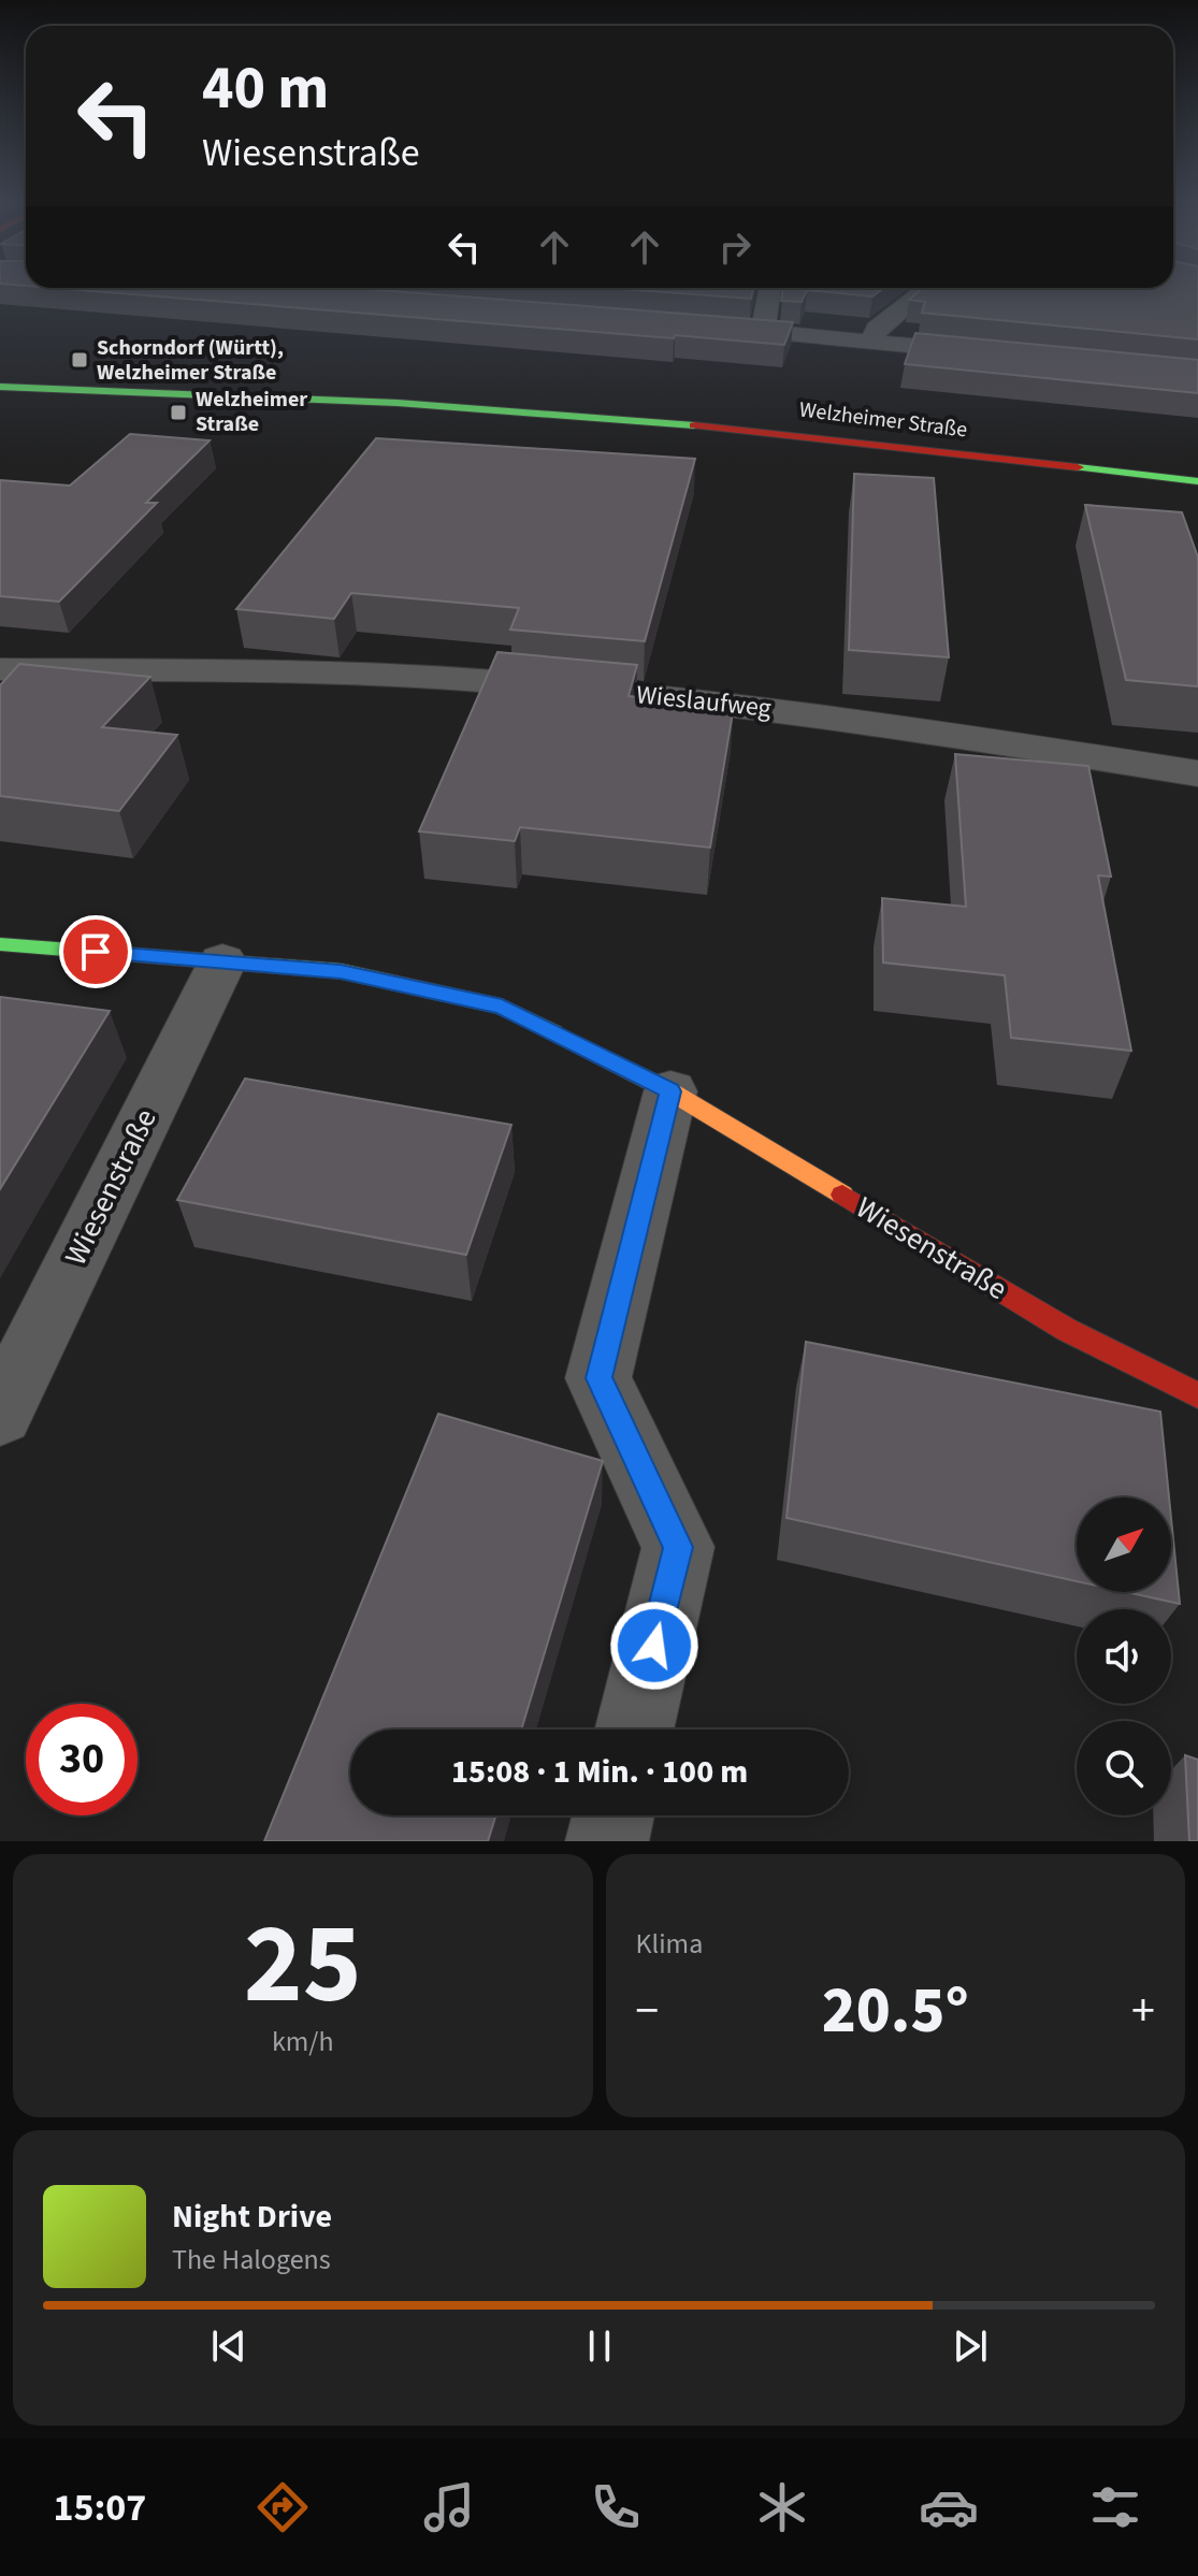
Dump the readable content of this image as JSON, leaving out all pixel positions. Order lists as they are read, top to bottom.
{
  "streets": {
    "main road": ["Welzheimer Straße", "Wiesenstraße"],
    "street": ["Wieslaufweg"]
  },
  "places": {
    "transit": ["Schorndorf (Württ), Welzheimer Straße", "Welzheimer Straße"]
  },
  "north": "top right",
  "page": {
    "turn": ["40 m", "Wiesenstraße"],
    "limit": "30",
    "trip": "15:08 · 1 Min. · 100 m",
    "tile": [
      ["25", "km/h"],
      "Klima"
    ],
    "heat": ["−", "20.5°", "+"],
    "song": ["Night Drive", "The Halogens"],
    "tabs": "15:07"
  }
}
